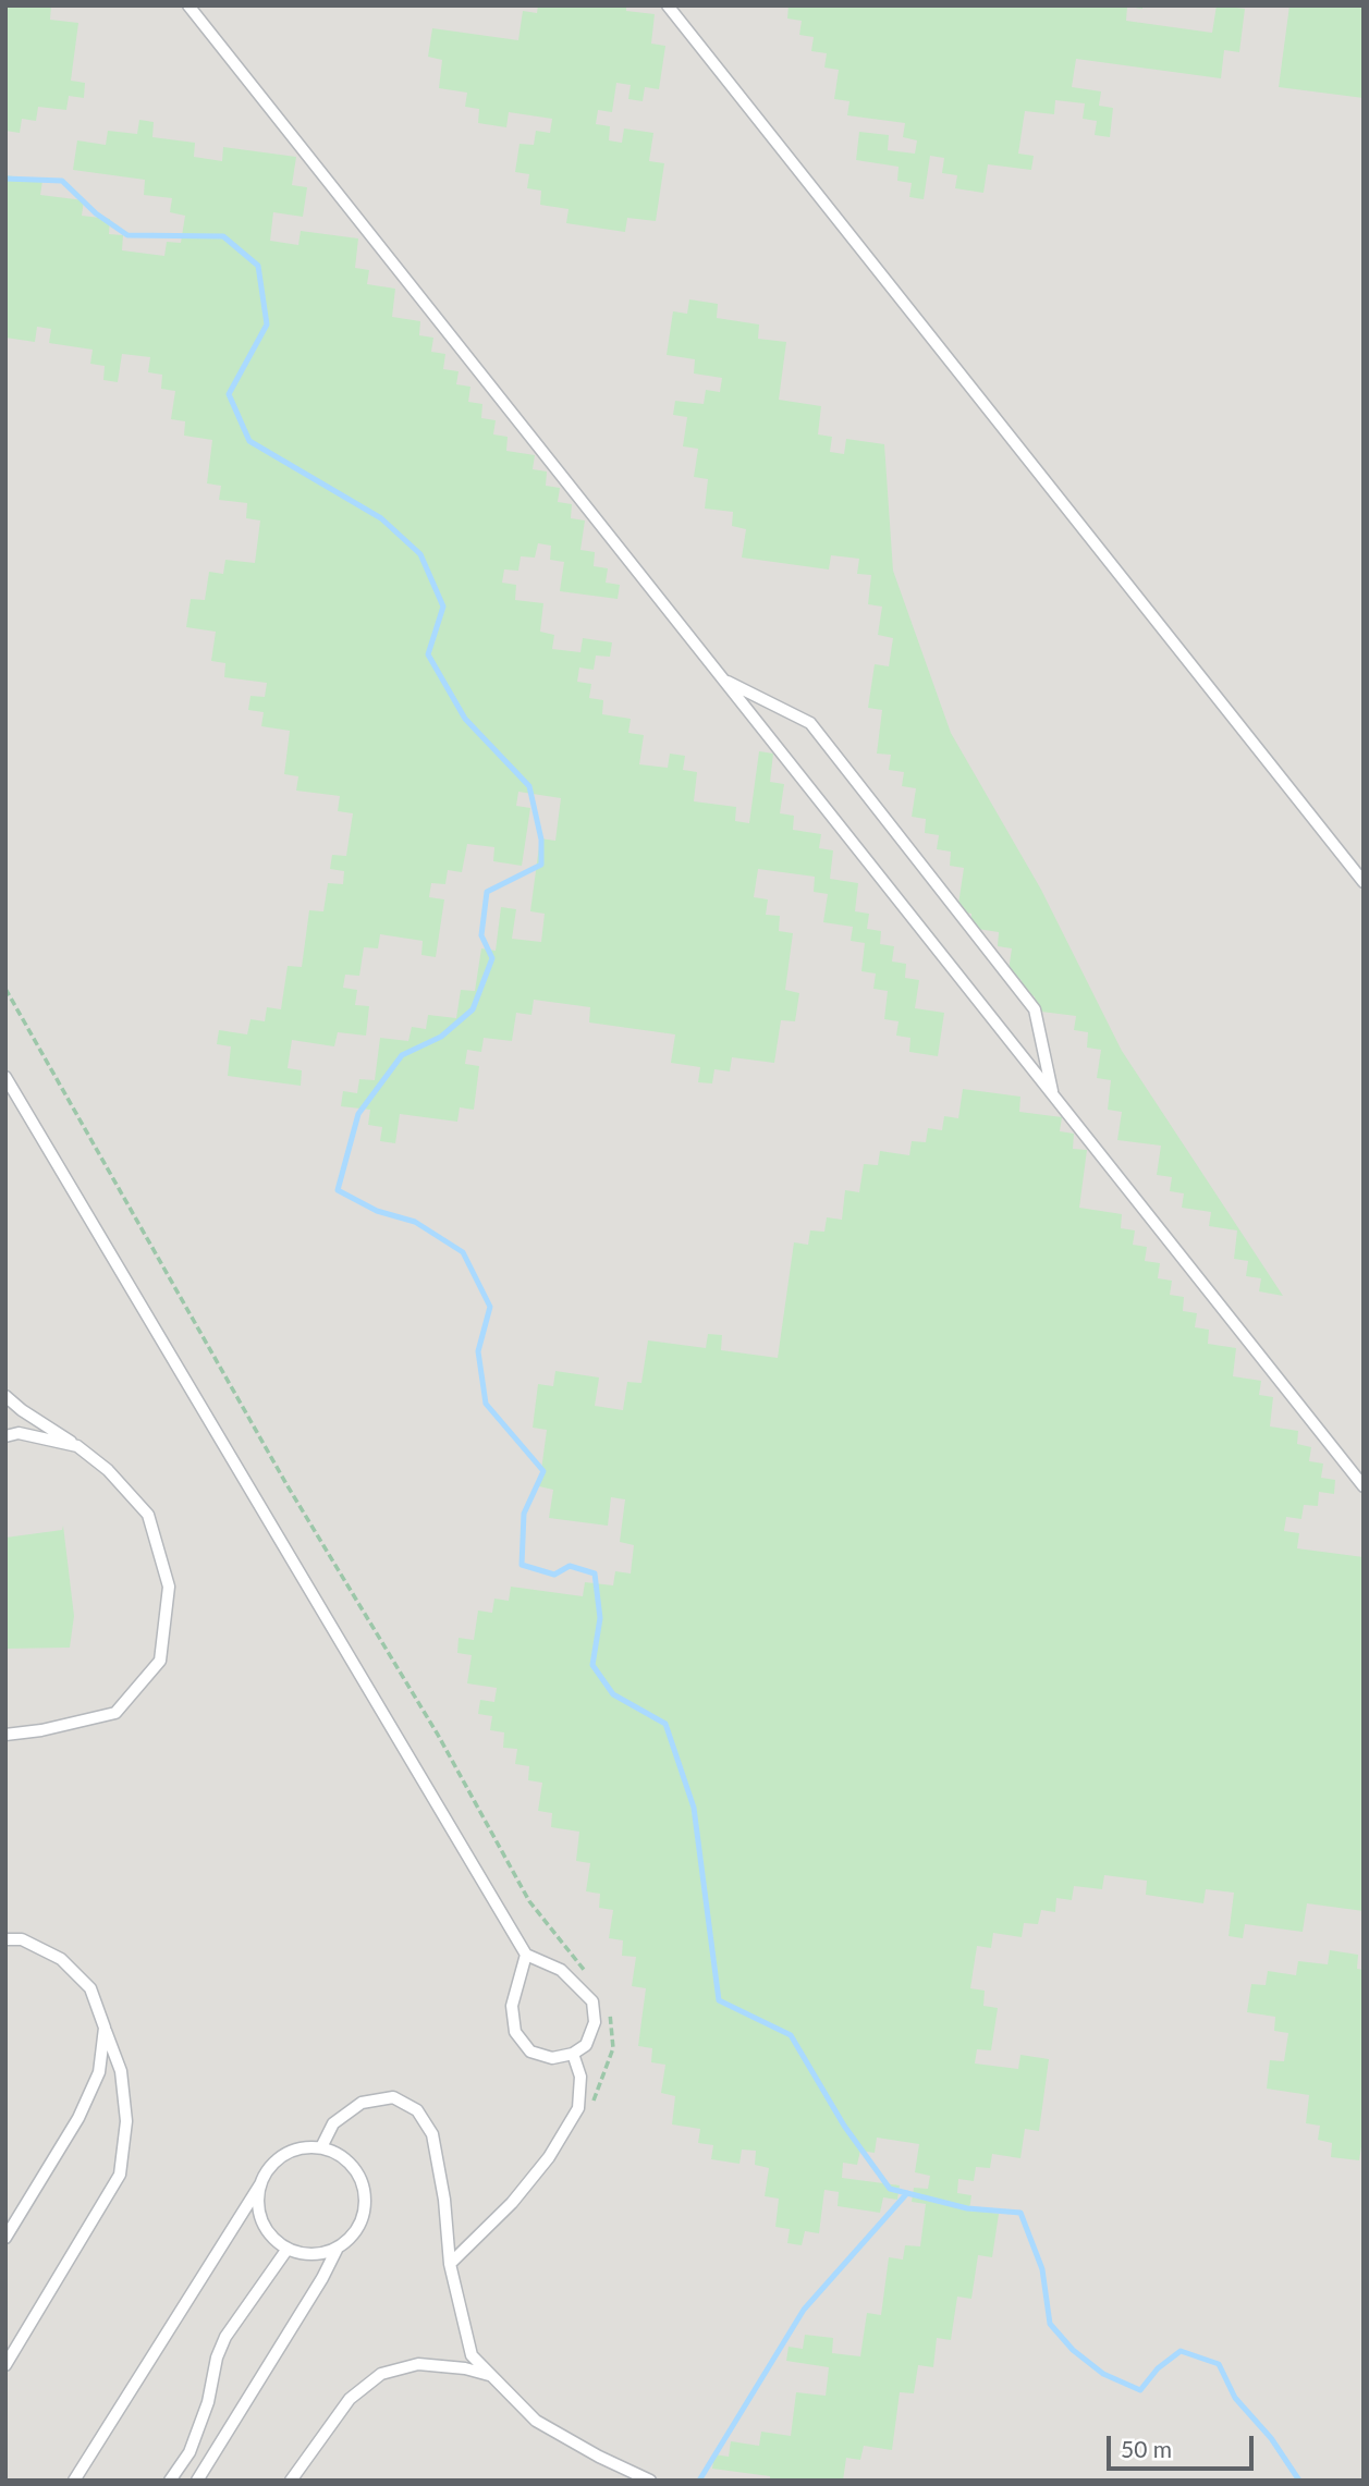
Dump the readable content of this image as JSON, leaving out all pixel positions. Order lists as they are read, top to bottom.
{
  "scale_bar": "50 m"
}
